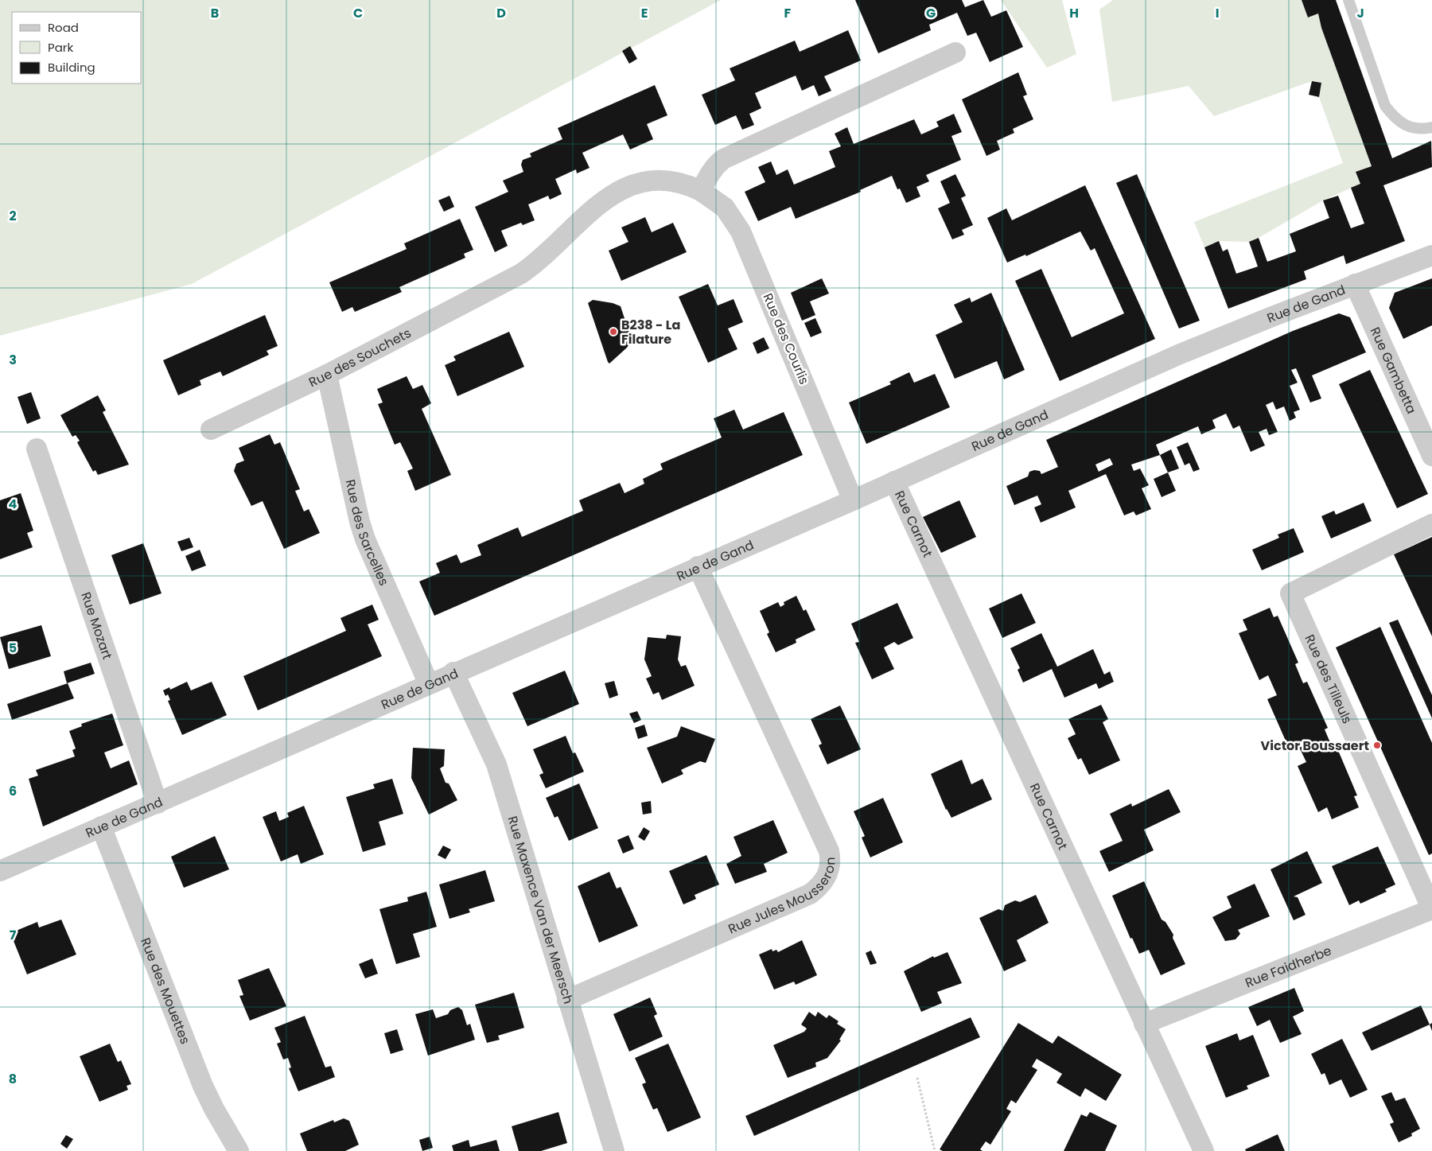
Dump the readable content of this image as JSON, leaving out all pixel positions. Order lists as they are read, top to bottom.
{
  "streets": {
    "street": [
      "Rue de Gand",
      "Rue des Courlis",
      "Rue des Souchets",
      "Rue Gambetta",
      "Rue Carnot",
      "Rue des Sarcelles",
      "Rue Mozart",
      "Rue des Tilleuls",
      "Rue Jules Mousseron",
      "Rue Maxence Van der Meersch",
      "Rue Faidherbe",
      "Rue des Mouettes"
    ]
  },
  "crossings": [
    ["Rue de Gand", "Rue des Courlis"],
    ["Rue de Gand", "Rue Gambetta"],
    ["Rue de Gand", "Rue Carnot"],
    ["Rue de Gand", "Rue des Sarcelles"],
    ["Rue de Gand", "Rue Mozart"],
    ["Rue de Gand", "Rue Jules Mousseron"],
    ["Rue de Gand", "Rue Maxence Van der Meersch"],
    ["Rue de Gand", "Rue des Mouettes"],
    ["Rue des Courlis", "Rue des Souchets"],
    ["Rue des Souchets", "Rue des Sarcelles"],
    ["Rue Carnot", "Rue Faidherbe"],
    ["Rue des Tilleuls", "Rue Faidherbe"],
    ["Rue Jules Mousseron", "Rue Maxence Van der Meersch"]
  ],
  "places": ["B238 - La Filature", "Victor Boussaert"],
  "legend": ["Road", "Park", "Building"],
  "grid": {
    "columns": [
      "B",
      "C",
      "D",
      "E",
      "F",
      "G",
      "H",
      "I",
      "J"
    ],
    "rows": [
      "2",
      "3",
      "4",
      "5",
      "6",
      "7",
      "8"
    ]
  }
}
